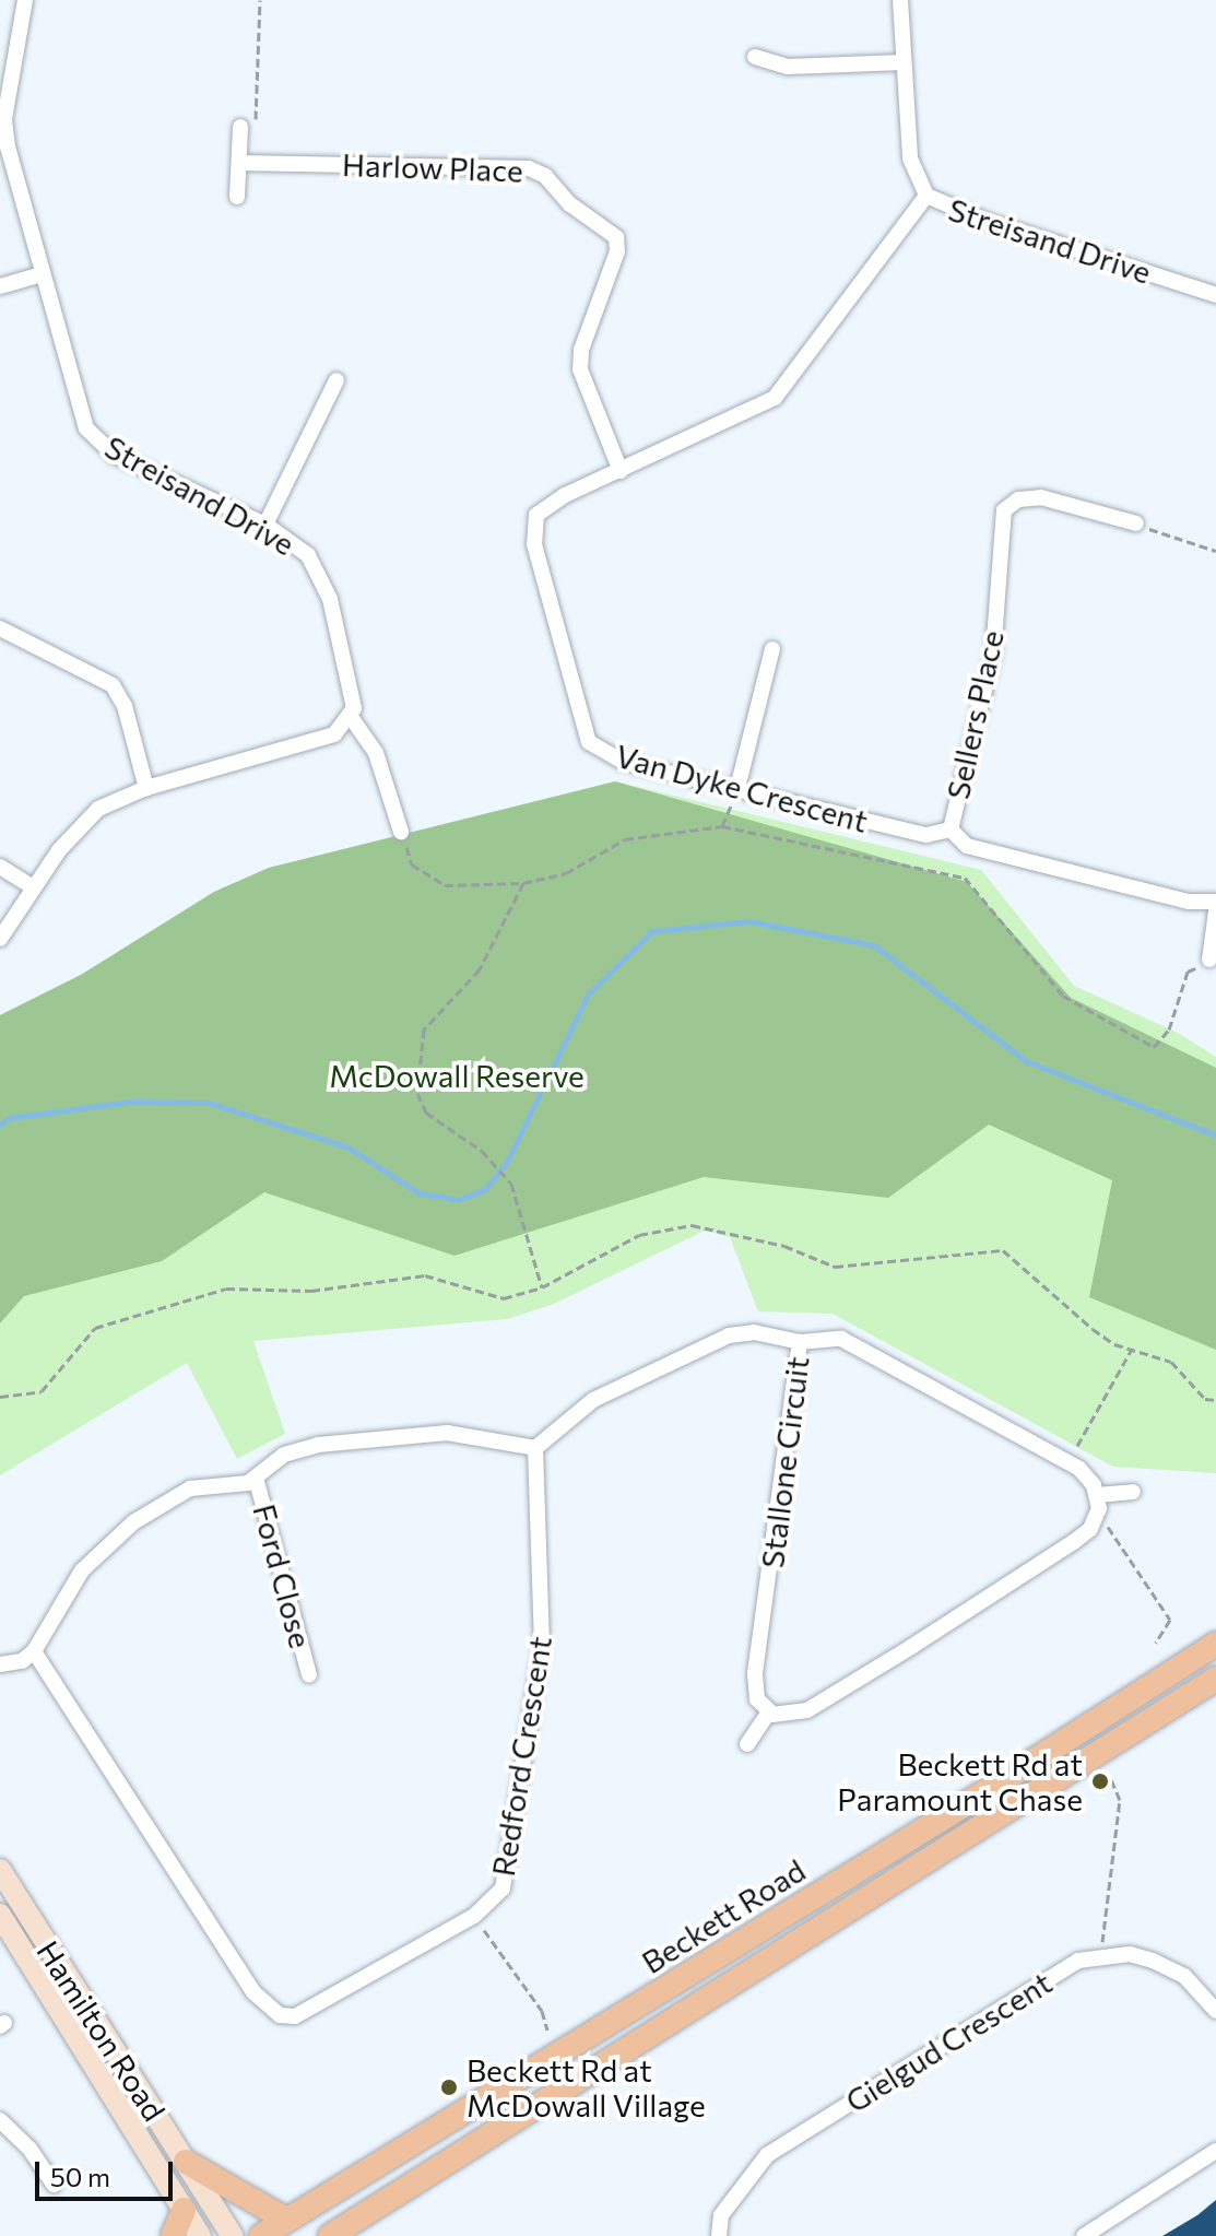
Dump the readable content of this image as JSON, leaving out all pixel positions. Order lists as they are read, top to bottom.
{
  "streets": {
    "main road": ["Beckett Road", "Hamilton Road"],
    "street": [
      "Harlow Place",
      "Streisand Drive",
      "Sellers Place",
      "Van Dyke Crescent",
      "Stallone Circuit",
      "Ford Close",
      "Redford Crescent",
      "Gielgud Crescent"
    ]
  },
  "crossings": [
    ["Harlow Place", "Van Dyke Crescent"],
    ["Streisand Drive", "Van Dyke Crescent"],
    ["Sellers Place", "Van Dyke Crescent"]
  ],
  "parks": ["McDowall Reserve"],
  "places": ["Beckett Rd at Paramount Chase", "Beckett Rd at McDowall Village"],
  "scale_bar": "50 m"
}
